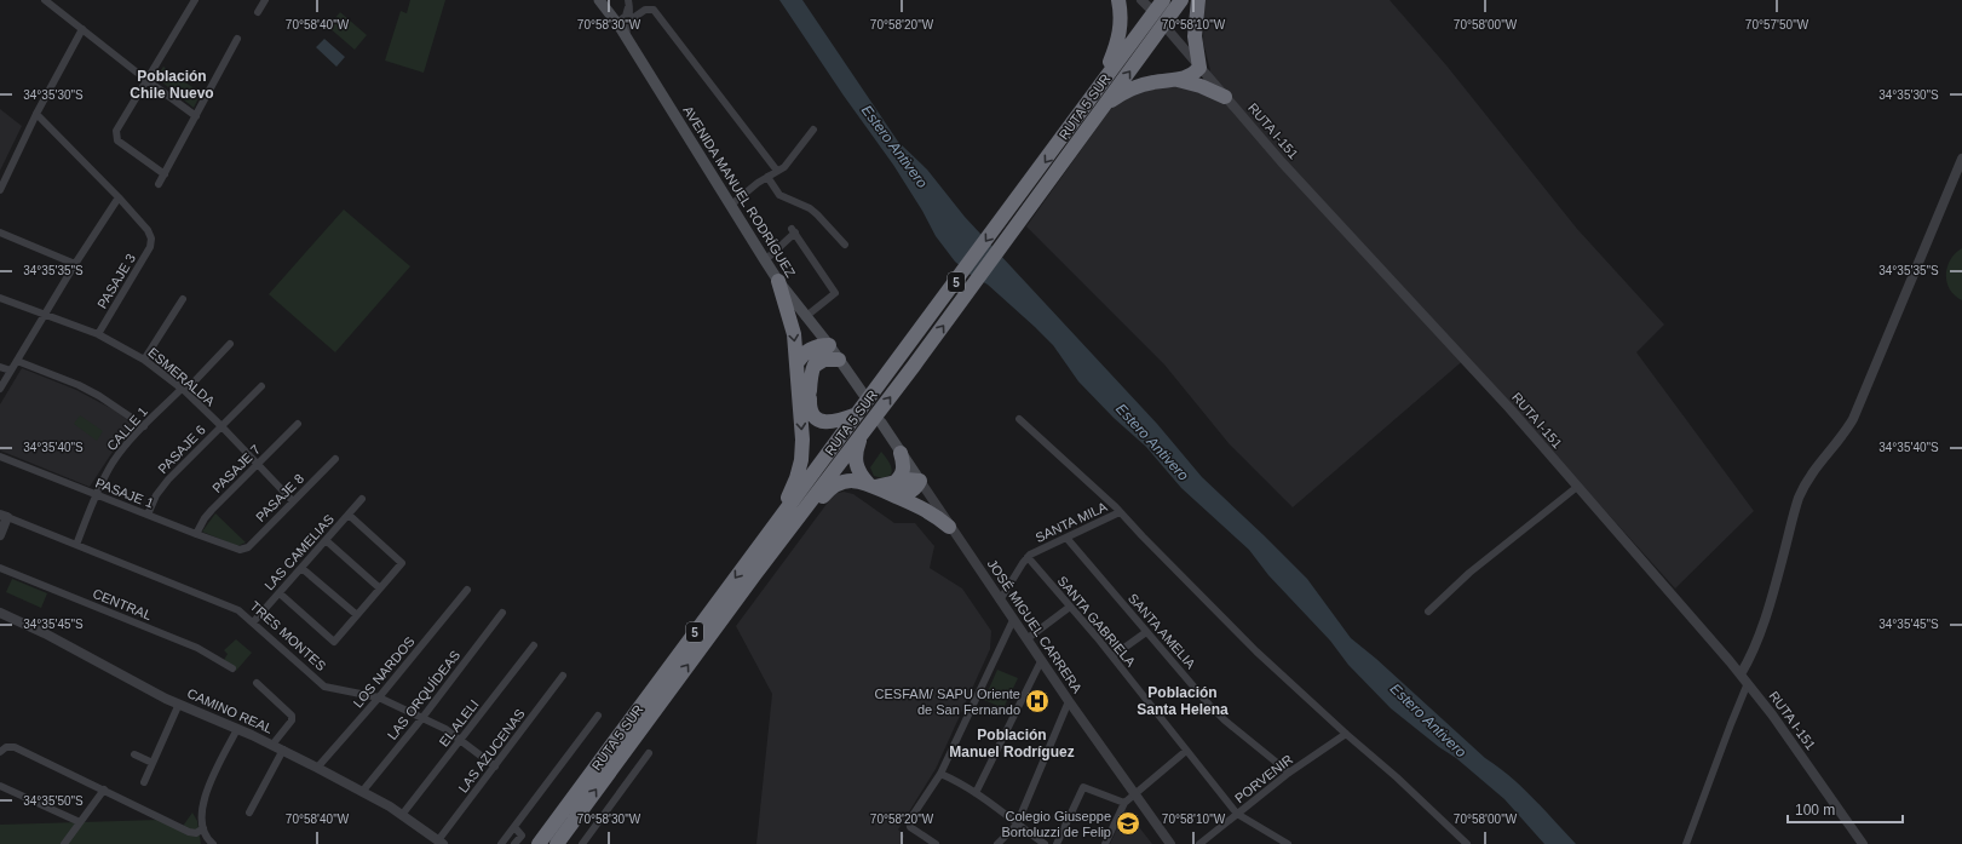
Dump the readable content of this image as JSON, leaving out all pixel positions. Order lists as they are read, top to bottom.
{
  "streets": {
    "highway": ["RUTA 5 SUR", "5"],
    "main road": ["AVENIDA MANUEL RODRÍGUEZ", "JOSÉ MIGUEL CARRERA"],
    "street": [
      "RUTA I-151",
      "PASAJE 3",
      "ESMERALDA",
      "CALLE 1",
      "PASAJE 6",
      "PASAJE 7",
      "PASAJE 1",
      "PASAJE 8",
      "SANTA MILA",
      "LAS CAMELIAS",
      "CENTRAL",
      "SANTA GABRIELA",
      "SANTA AMELIA",
      "TRES MONTES",
      "LOS NARDOS",
      "LAS ORQUÍDEAS",
      "CAMINO REAL",
      "EL ALELI",
      "LAS AZUCENAS",
      "PORVENIR"
    ]
  },
  "crossings": [
    ["PASAJE 3", "ESMERALDA"],
    ["ESMERALDA", "CALLE 1"],
    ["ESMERALDA", "PASAJE 6"],
    ["ESMERALDA", "PASAJE 7"],
    ["ESMERALDA", "PASAJE 8"],
    ["CALLE 1", "PASAJE 1"],
    ["CALLE 1", "TRES MONTES"],
    ["PASAJE 6", "PASAJE 1"],
    ["PASAJE 7", "PASAJE 1"],
    ["PASAJE 1", "PASAJE 8"],
    ["SANTA MILA", "SANTA GABRIELA"],
    ["SANTA MILA", "JOSÉ MIGUEL CARRERA"],
    ["SANTA MILA", "SANTA AMELIA"],
    ["LAS CAMELIAS", "TRES MONTES"],
    ["SANTA GABRIELA", "PORVENIR"],
    ["SANTA AMELIA", "PORVENIR"],
    ["TRES MONTES", "LOS NARDOS"],
    ["TRES MONTES", "LAS ORQUÍDEAS"],
    ["TRES MONTES", "EL ALELI"],
    ["TRES MONTES", "LAS AZUCENAS"],
    ["LOS NARDOS", "CAMINO REAL"],
    ["LAS ORQUÍDEAS", "CAMINO REAL"],
    ["CAMINO REAL", "EL ALELI"],
    ["CAMINO REAL", "LAS AZUCENAS"]
  ],
  "districts": ["Población Chile Nuevo", "Población Santa Helena", "Población Manuel Rodríguez"],
  "water": ["Estero Antivero"],
  "places": {
    "hospital": ["CESFAM/ SAPU Oriente de San Fernando"],
    "school or university": ["Colegio Giuseppe Bortoluzzi de Felip"]
  },
  "scale_bar": "100 m",
  "coordinates": [
    "70°58'40\"W",
    "70°58'30\"W",
    "70°58'20\"W",
    "70°58'10\"W",
    "70°58'00\"W",
    "70°57'50\"W",
    "34°35'30\"S",
    "34°35'35\"S",
    "34°35'40\"S",
    "34°35'45\"S",
    "34°35'50\"S"
  ]
}
